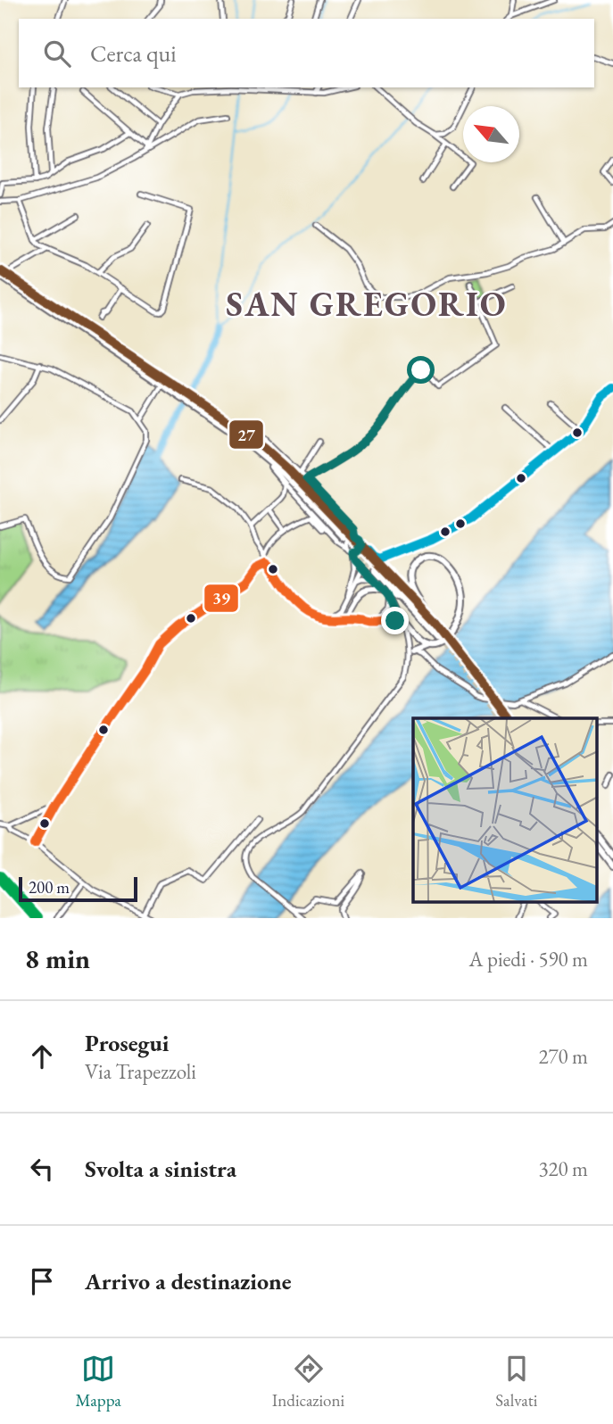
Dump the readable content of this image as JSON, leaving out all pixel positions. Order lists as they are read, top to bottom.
{
  "districts": ["SAN GREGORIO"],
  "lines": ["transit line 27", "transit line 39"],
  "scale_bar": "200 m",
  "north": "top left",
  "page": {
    "search": "Cerca qui",
    "scale": "200 m",
    "heading": ["8 min", "A piedi · 590 m"],
    "list": [
      ["Prosegui", "Via Trapezzoli", "270 m"],
      ["Svolta a sinistra", "320 m"],
      "Arrivo a destinazione"
    ],
    "nav": ["Mappa", "Indicazioni", "Salvati"]
  }
}
